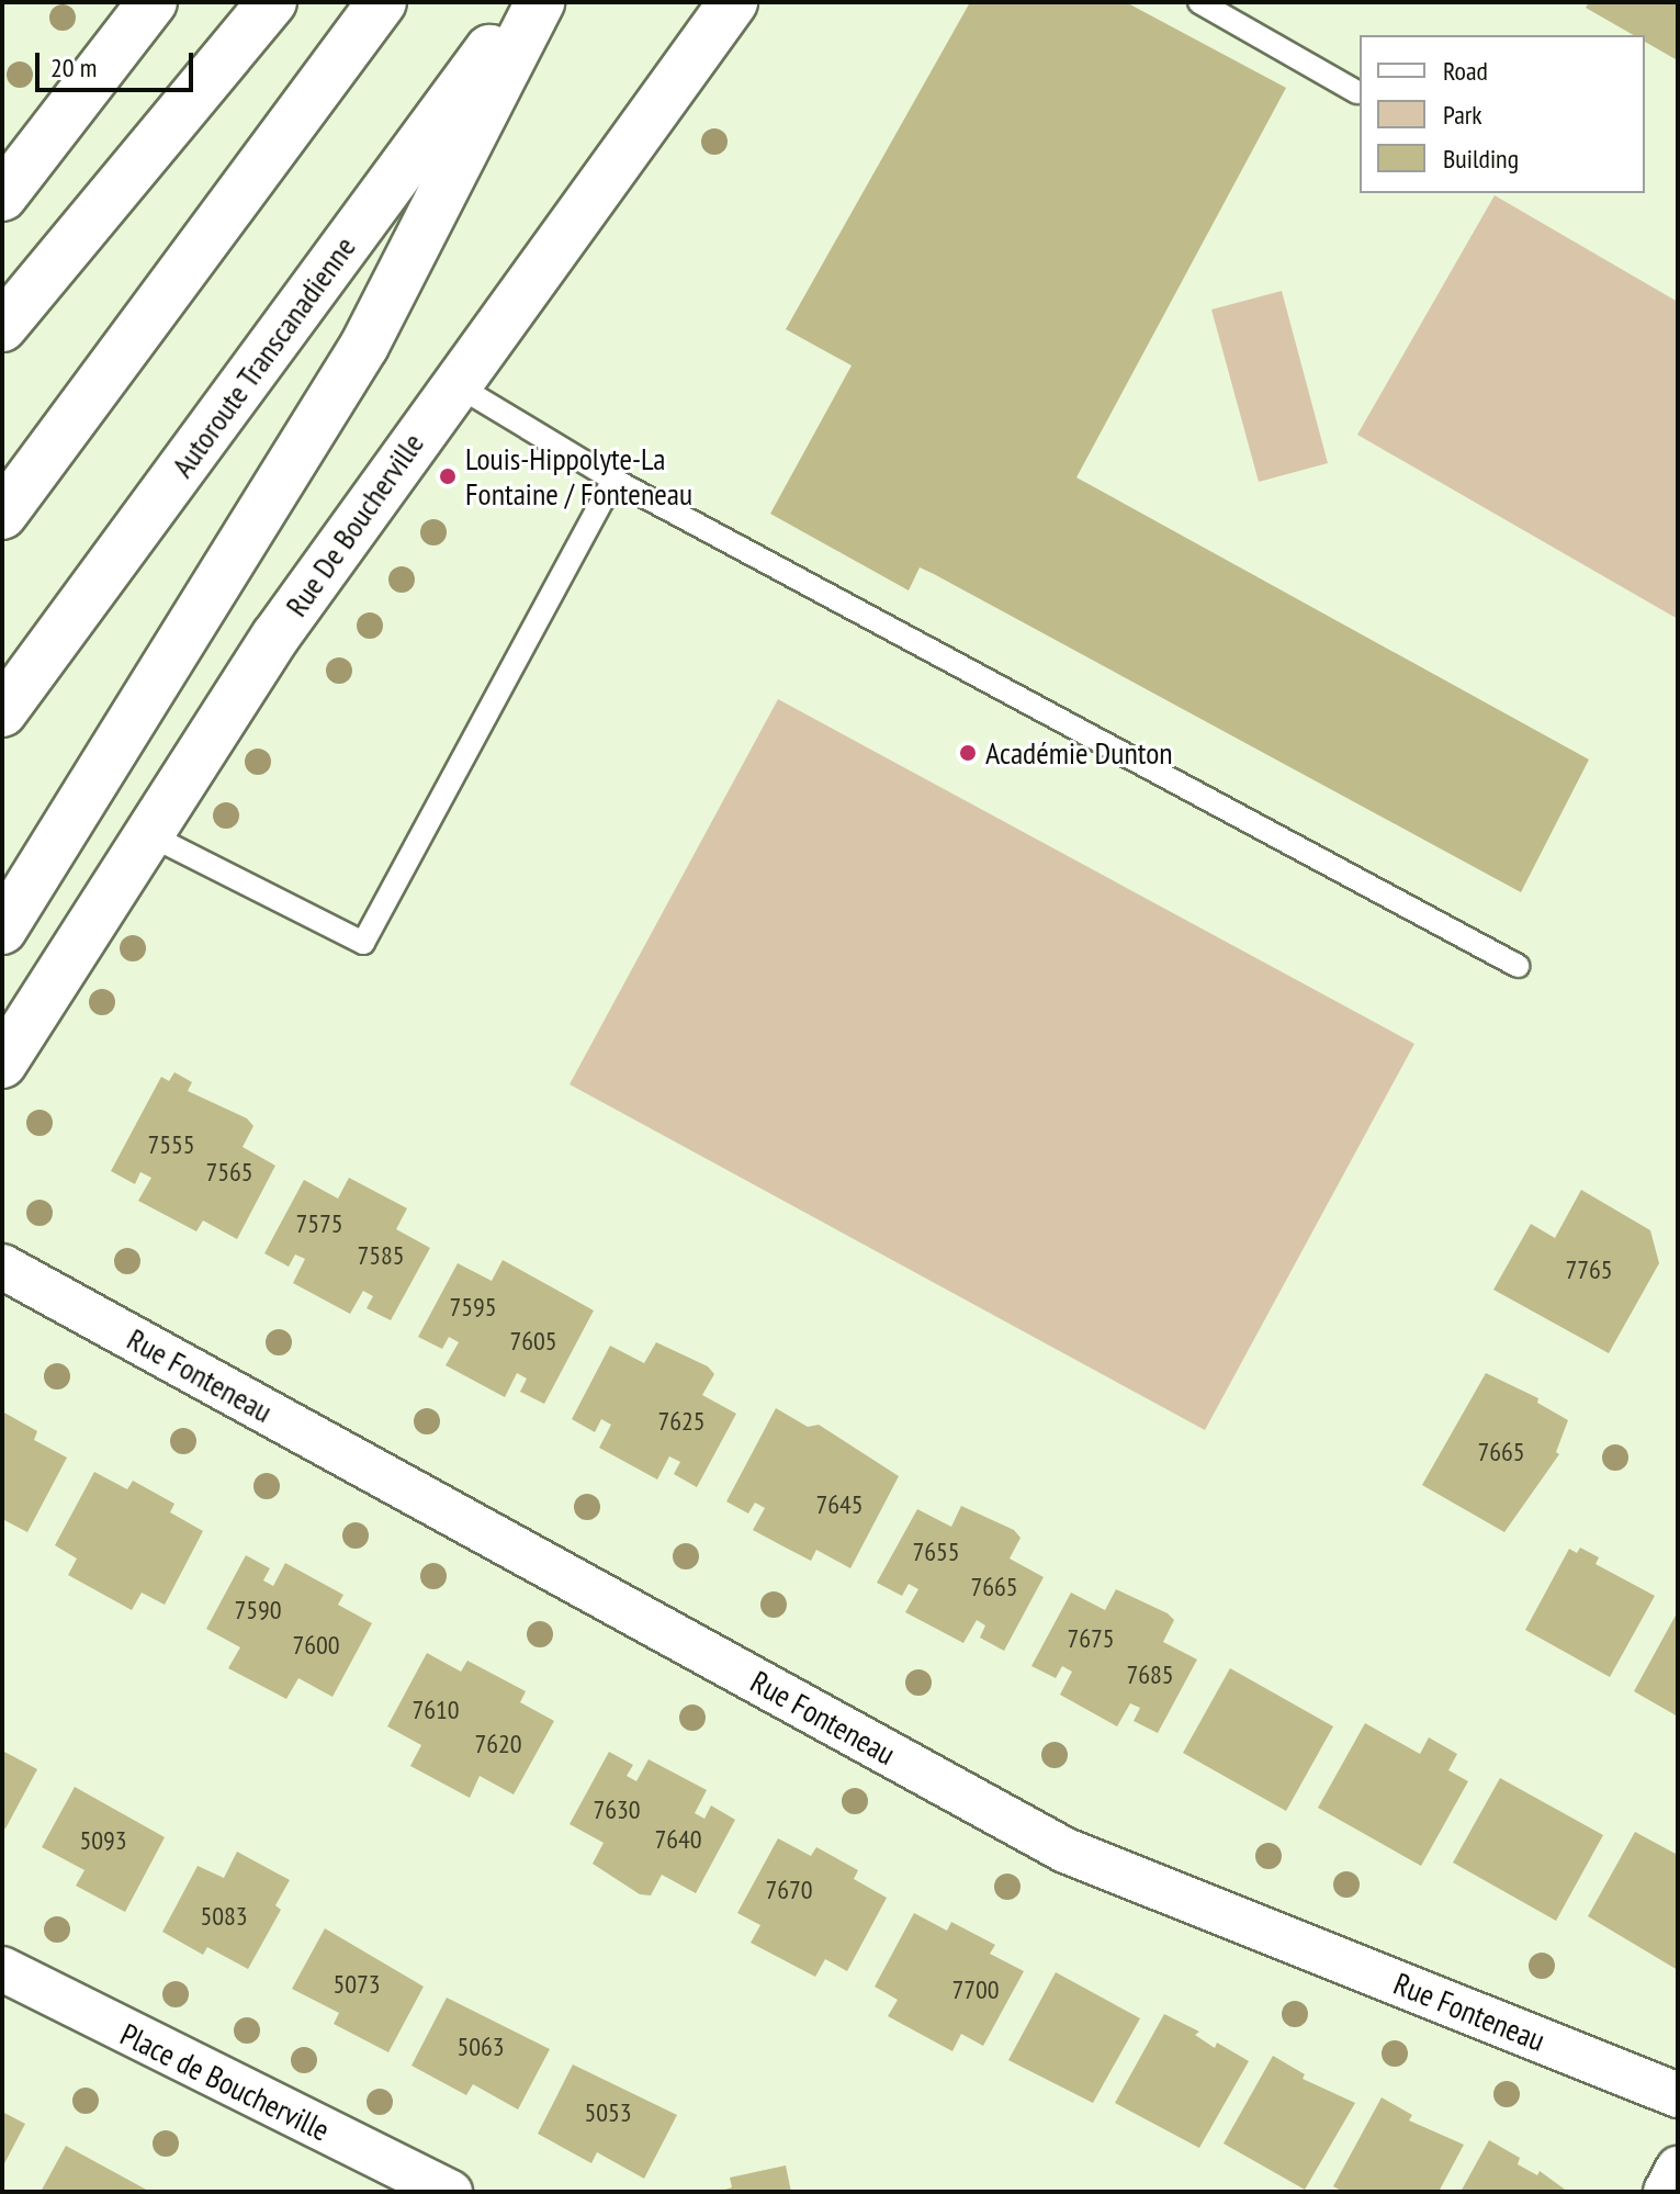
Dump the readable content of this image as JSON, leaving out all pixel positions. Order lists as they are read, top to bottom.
{
  "streets": {
    "main road": ["Autoroute Transcanadienne", "Rue De Boucherville"],
    "street": ["Rue Fonteneau", "Place de Boucherville"]
  },
  "places": ["Louis-Hippolyte-La Fontaine / Fonteneau", "Académie Dunton"],
  "house_numbers": [
    "7555",
    "7565",
    "7575",
    "7585",
    "7765",
    "7595",
    "7605",
    "7625",
    "7665",
    "7645",
    "7655",
    "7665",
    "7590",
    "7675",
    "7600",
    "7685",
    "7610",
    "7620",
    "7630",
    "7640",
    "5093",
    "7670",
    "5083",
    "5073",
    "7700",
    "5063",
    "5053"
  ],
  "legend": ["Road", "Park", "Building"],
  "scale_bar": "20 m"
}
